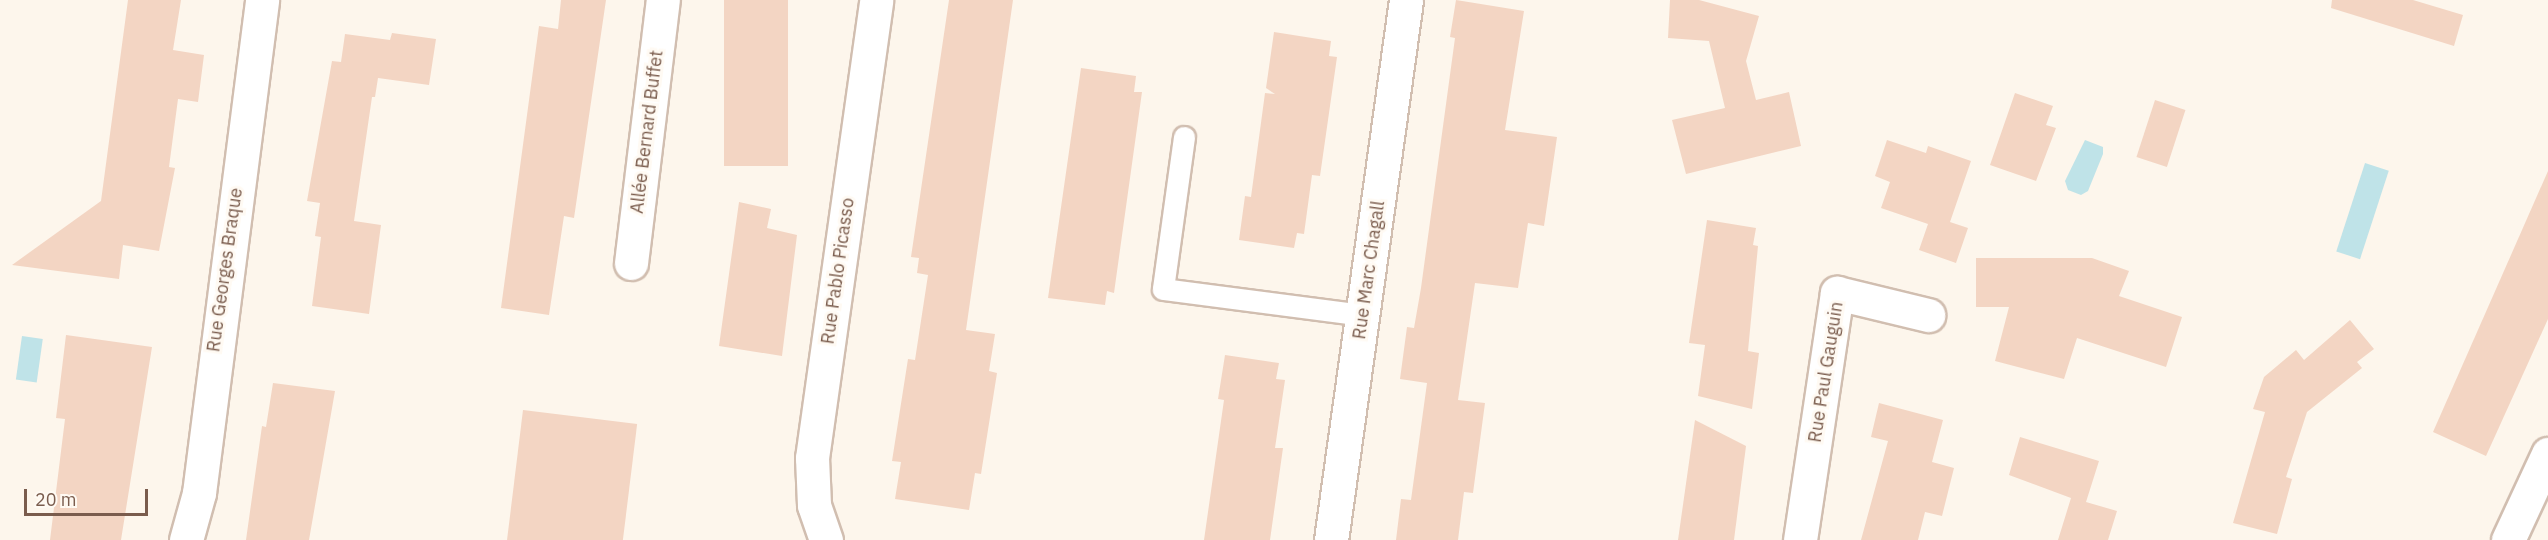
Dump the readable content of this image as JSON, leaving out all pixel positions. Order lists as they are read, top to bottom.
{
  "streets": {
    "street": [
      "Allée Bernard Buffet",
      "Rue Georges Braque",
      "Rue Marc Chagall",
      "Rue Pablo Picasso",
      "Rue Paul Gauguin"
    ]
  },
  "scale_bar": "20 m"
}
